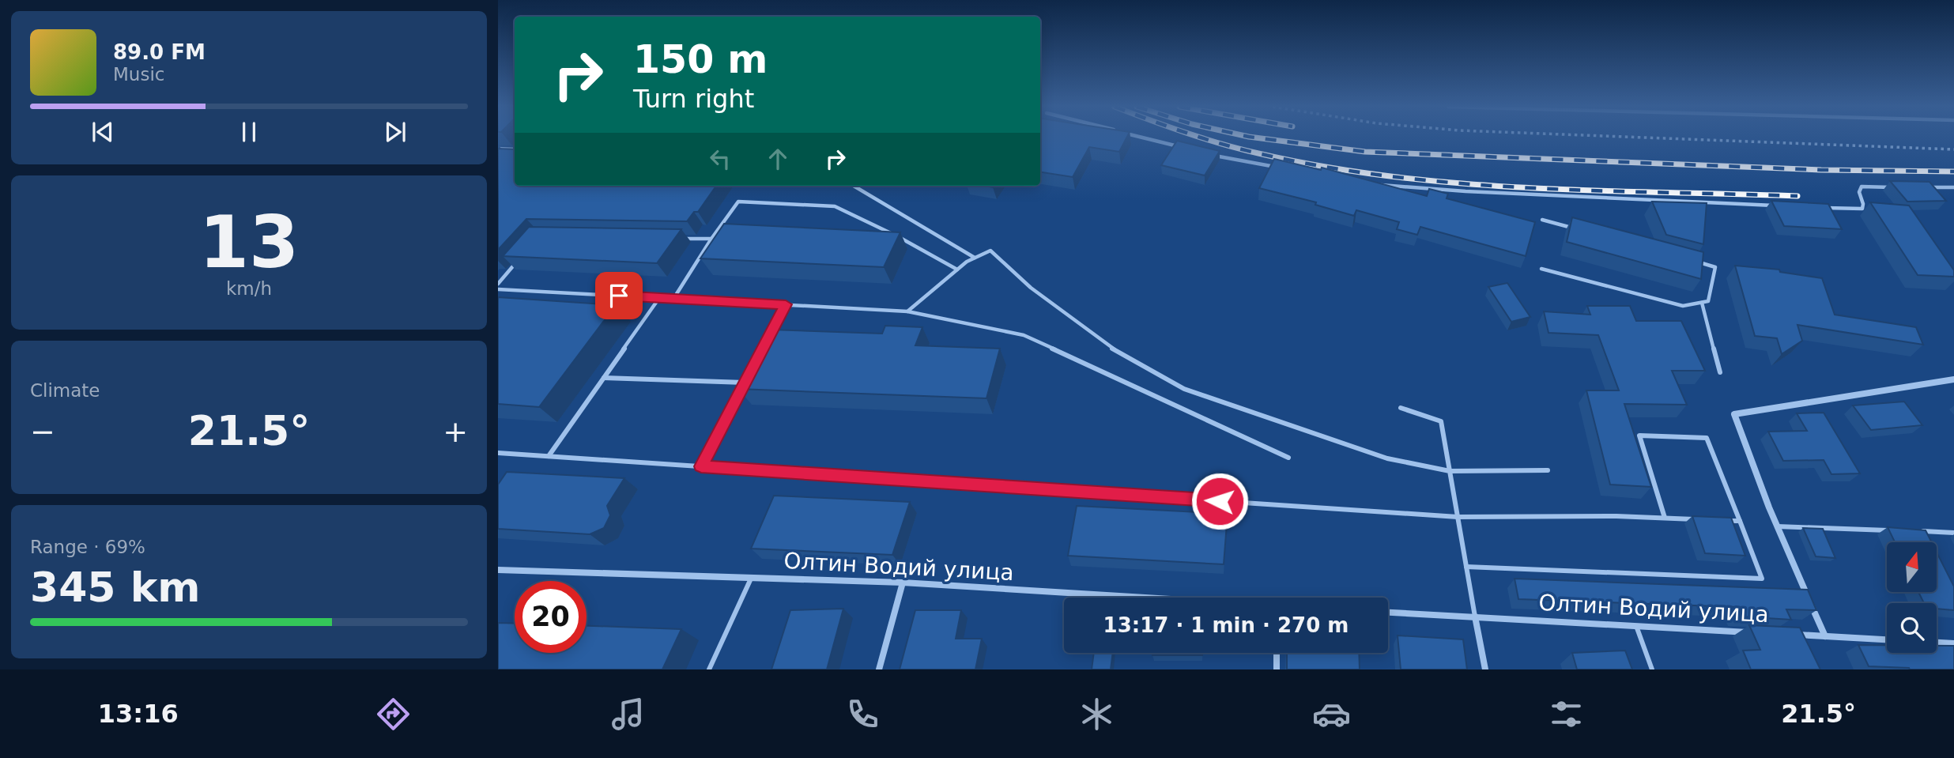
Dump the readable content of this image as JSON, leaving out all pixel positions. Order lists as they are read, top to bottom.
{
  "streets": {
    "street": ["Олтин Водий улица"]
  },
  "north": "top",
  "page": {
    "turn": ["150 m", "Turn right"],
    "song": ["89.0 FM", "Music"],
    "tile": [
      ["13", "km/h"],
      "Climate",
      ["Range · 69%", "345 km"]
    ],
    "heat": ["−", "21.5°", "+"],
    "limit": "20",
    "trip": "13:17 · 1 min · 270 m",
    "tabs": ["13:16", "21.5°"]
  }
}
